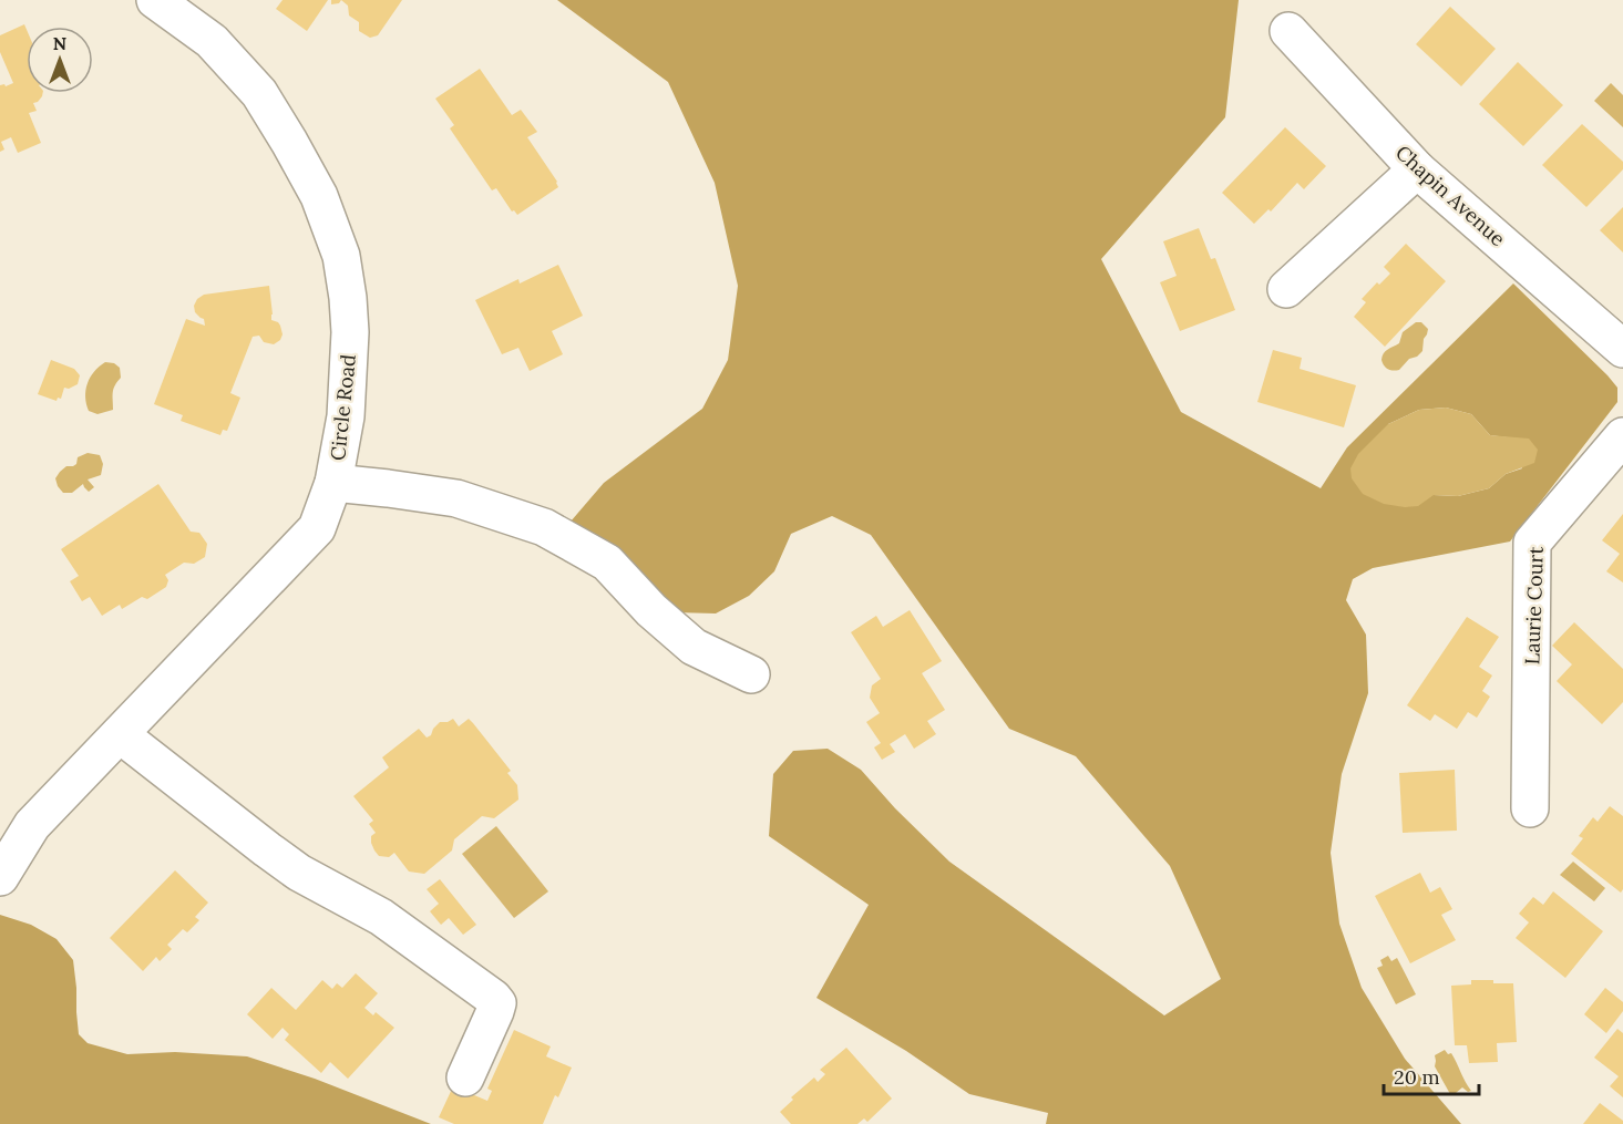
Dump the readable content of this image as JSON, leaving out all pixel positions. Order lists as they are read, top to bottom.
{
  "streets": {
    "street": ["Chapin Avenue", "Circle Road", "Laurie Court"]
  },
  "scale_bar": "20 m",
  "north": "top"
}
